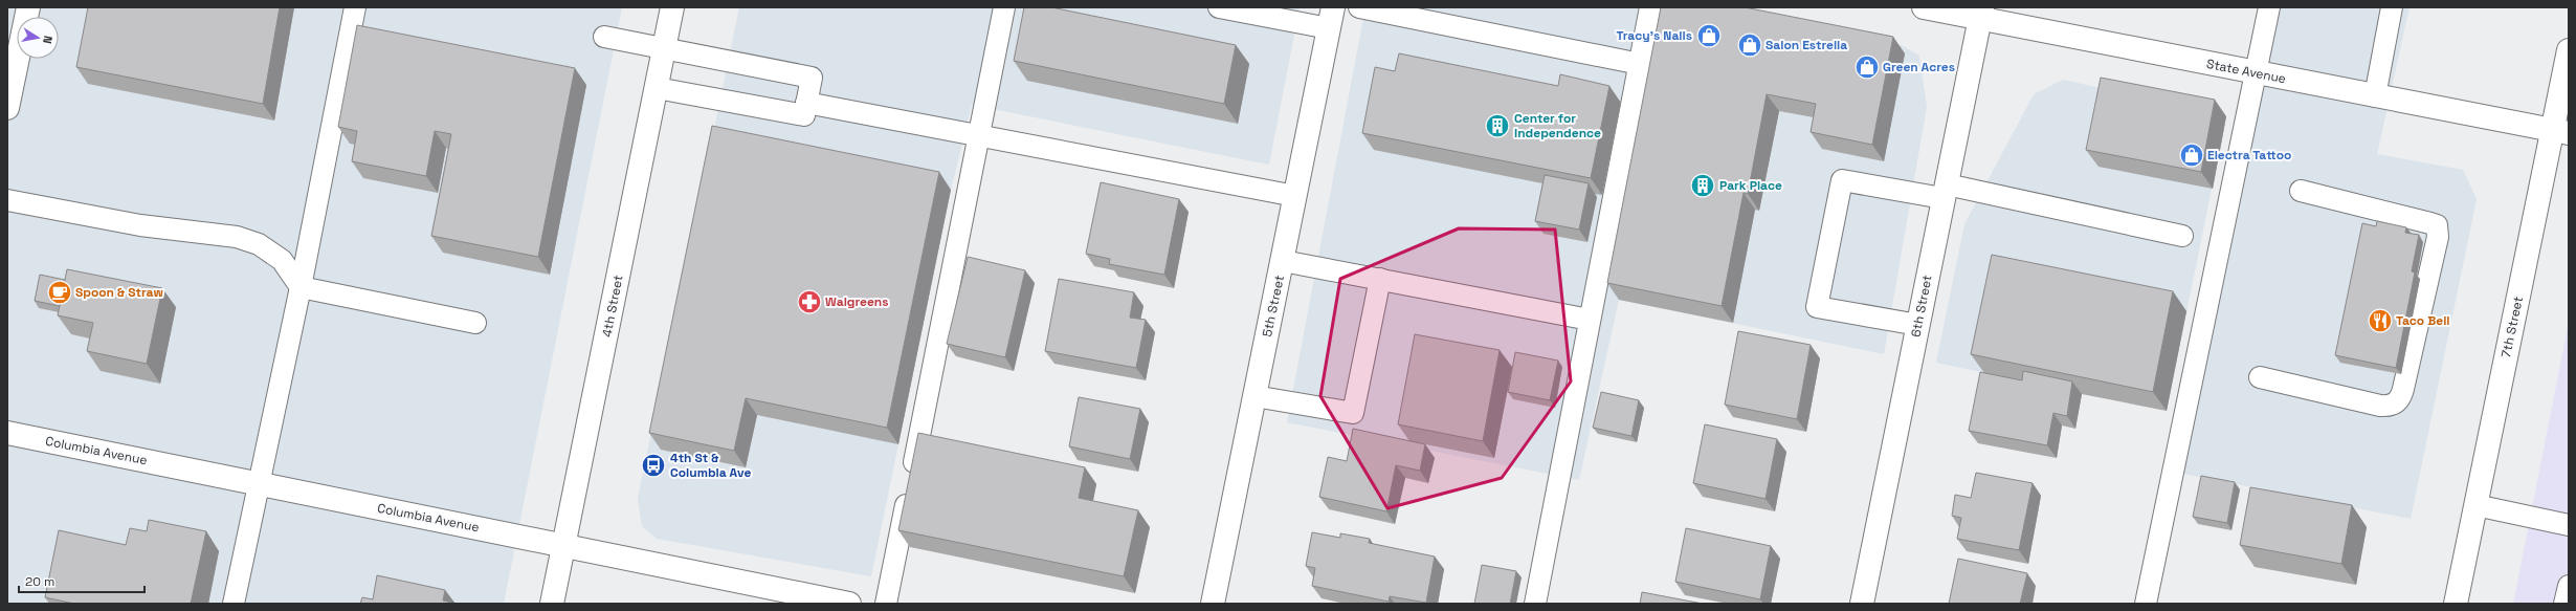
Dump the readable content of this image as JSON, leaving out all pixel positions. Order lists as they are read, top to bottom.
{
  "streets": {
    "street": [
      "State Avenue",
      "4th Street",
      "5th Street",
      "6th Street",
      "7th Street",
      "Columbia Avenue"
    ]
  },
  "crossings": [
    ["State Avenue", "6th Street"],
    ["State Avenue", "7th Street"],
    ["4th Street", "Columbia Avenue"]
  ],
  "places": {
    "shop": [
      "Tracy's Nails",
      "Salon Estrella",
      "Green Acres",
      "Electra Tattoo"
    ],
    "building": ["Center for Independence", "Park Place"],
    "cafe": ["Spoon & Straw"],
    "pharmacy": ["Walgreens"],
    "restaurant": ["Taco Bell"],
    "bus stop": ["4th St & Columbia Ave"]
  },
  "scale_bar": "20 m",
  "north": "right"
}
